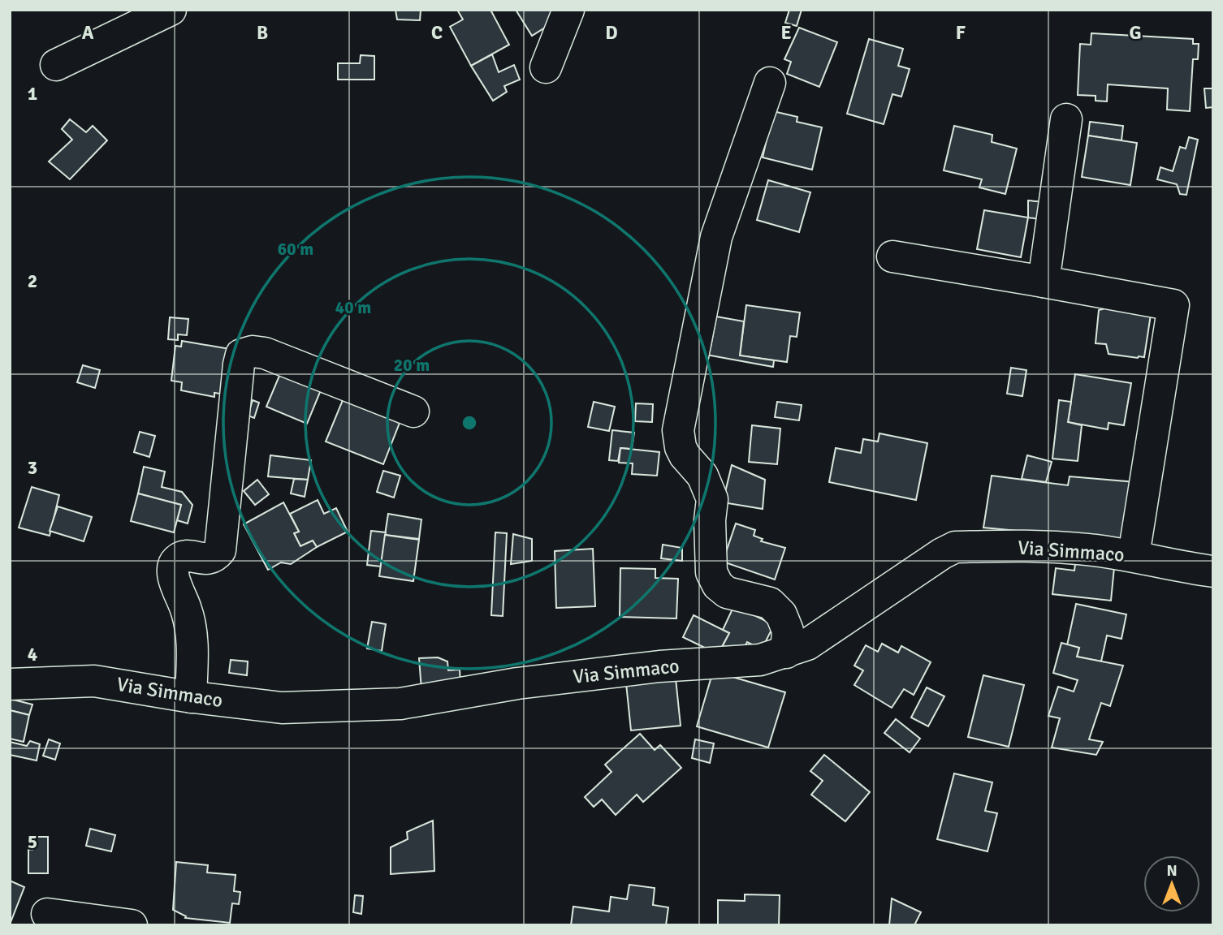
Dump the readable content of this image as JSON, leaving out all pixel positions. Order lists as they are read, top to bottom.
{
  "streets": {
    "street": ["Via Simmaco"]
  },
  "north": "top",
  "grid": {
    "columns": [
      "A",
      "B",
      "C",
      "D",
      "E",
      "F",
      "G"
    ],
    "rows": [
      "1",
      "2",
      "3",
      "4",
      "5"
    ]
  },
  "rings": ["60 m", "40 m", "20 m"]
}
